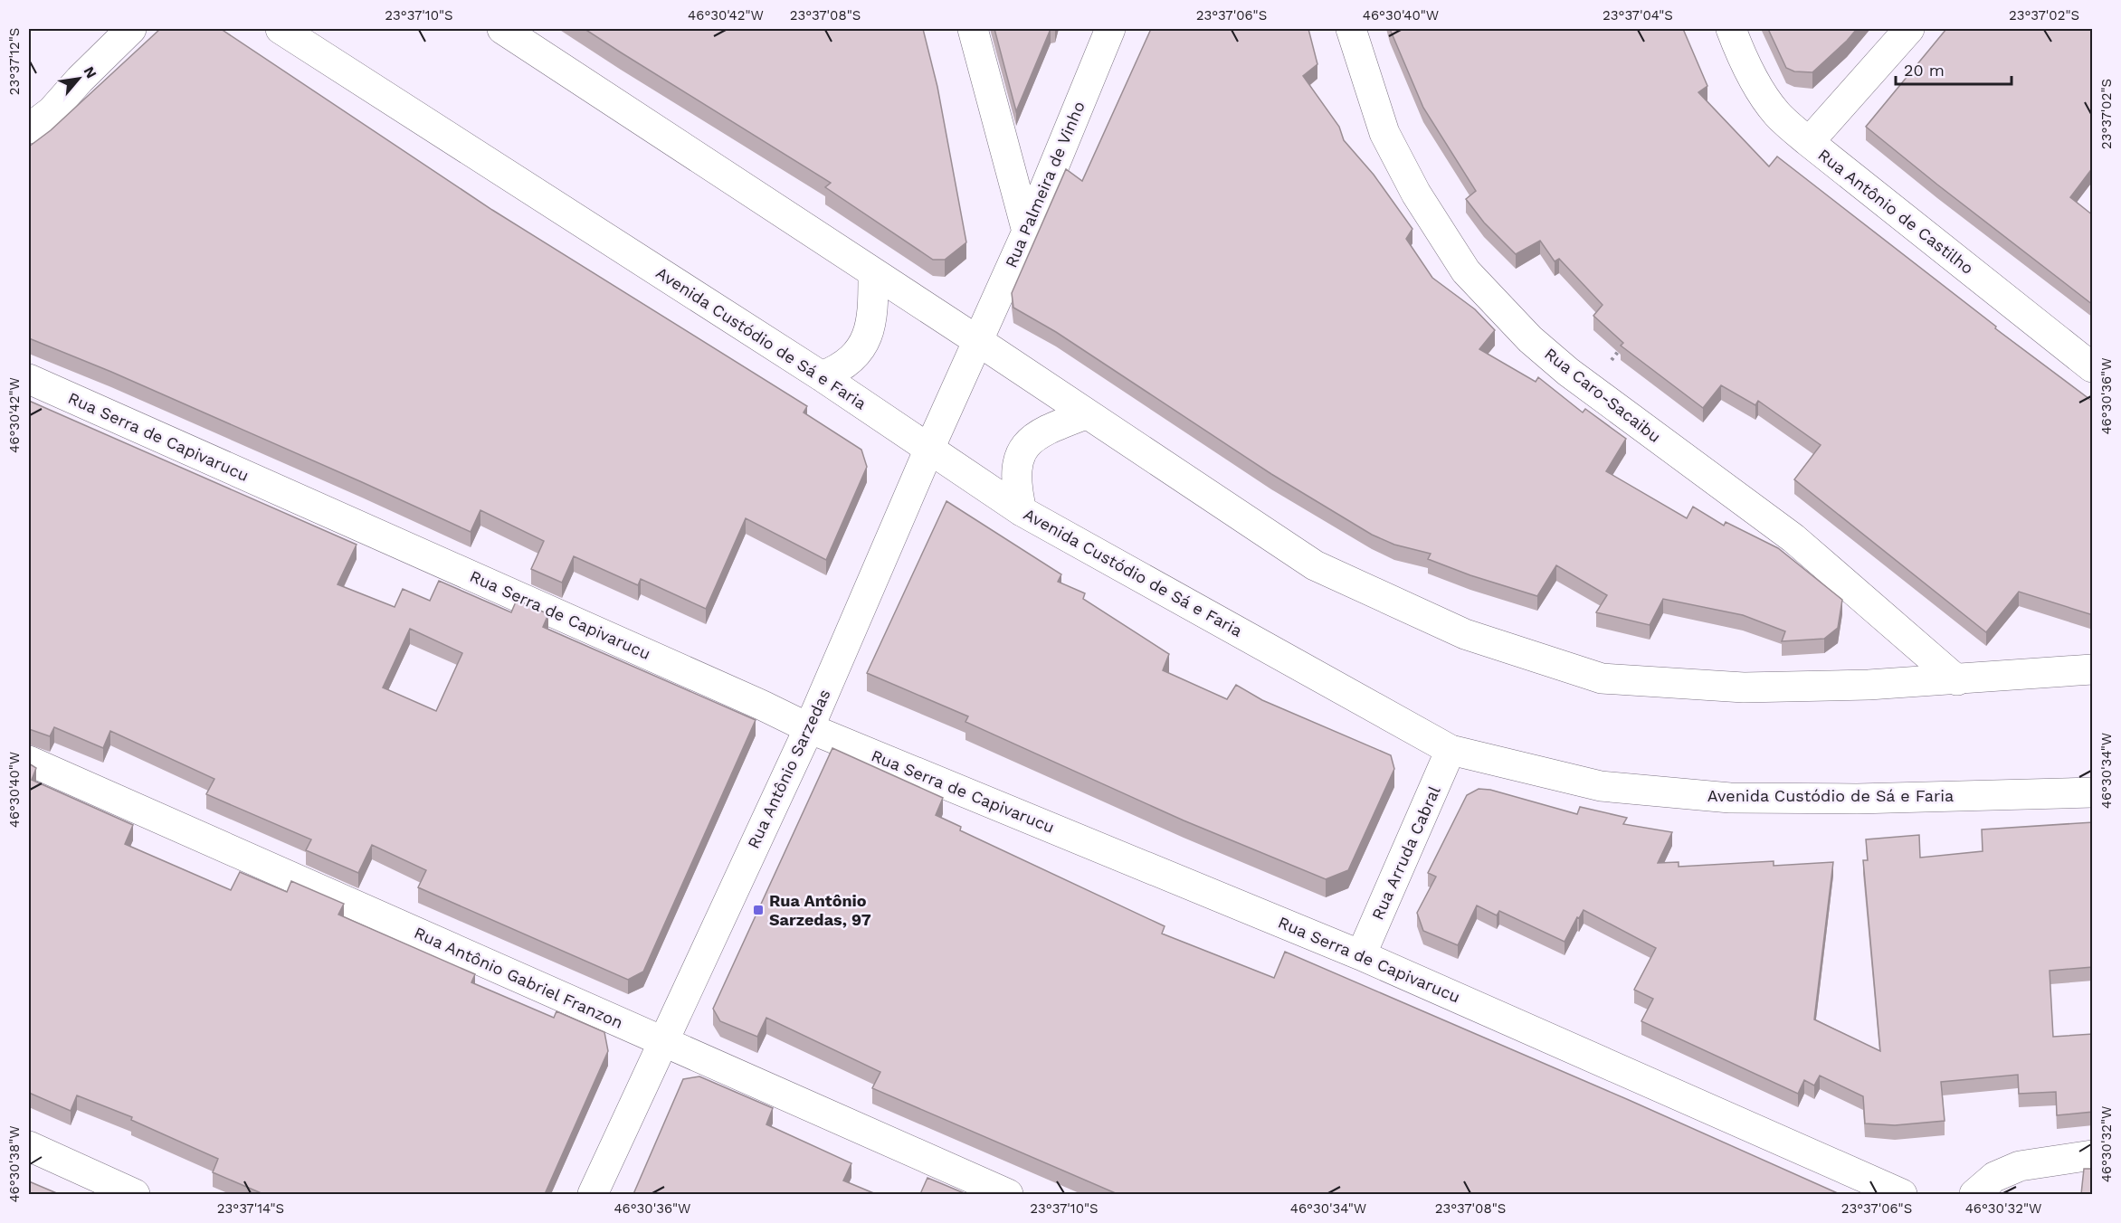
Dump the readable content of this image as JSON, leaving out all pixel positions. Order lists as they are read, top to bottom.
{
  "streets": {
    "street": [
      "Rua Palmeira de Vinho",
      "Rua Antônio de Castilho",
      "Avenida Custódio de Sá e Faria",
      "Rua Caro-Sacaibu",
      "Rua Serra de Capivarucu",
      "Rua Antônio Sarzedas",
      "Rua Arruda Cabral",
      "Rua Antônio Gabriel Franzon"
    ]
  },
  "crossings": [
    ["Rua Palmeira de Vinho", "Rua Antônio Sarzedas"],
    ["Avenida Custódio de Sá e Faria", "Rua Antônio Sarzedas"],
    ["Avenida Custódio de Sá e Faria", "Rua Arruda Cabral"],
    ["Rua Serra de Capivarucu", "Rua Antônio Sarzedas"],
    ["Rua Serra de Capivarucu", "Rua Arruda Cabral"],
    ["Rua Antônio Sarzedas", "Rua Antônio Gabriel Franzon"]
  ],
  "places": {
    "transit": ["Rua Antônio Sarzedas, 97"]
  },
  "scale_bar": "20 m",
  "north": "top right",
  "coordinates": [
    "23°37'10\"S",
    "46°30'42\"W",
    "23°37'08\"S",
    "23°37'06\"S",
    "46°30'40\"W",
    "23°37'04\"S",
    "23°37'02\"S",
    "23°37'12\"S",
    "46°30'36\"W",
    "46°30'34\"W",
    "46°30'32\"W",
    "46°30'38\"W",
    "23°37'14\"S"
  ]
}
